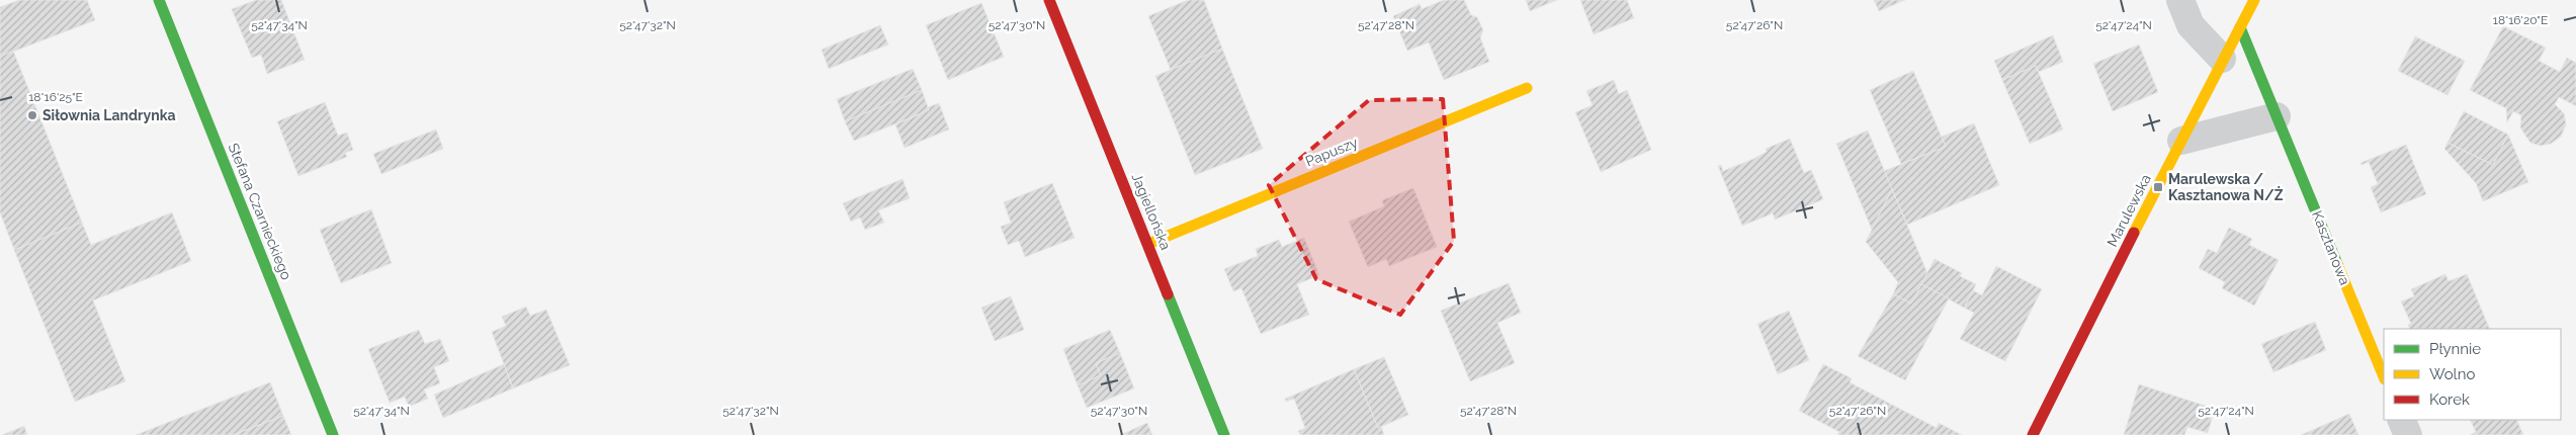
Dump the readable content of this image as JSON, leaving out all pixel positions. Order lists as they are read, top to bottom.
{
  "streets": {
    "street": [
      "Papuszy",
      "Marulewska",
      "Stefana Czarnieckiego",
      "Jagiellońska",
      "Kasztanowa"
    ]
  },
  "crossings": [
    ["Papuszy", "Jagiellońska"],
    ["Marulewska", "Kasztanowa"]
  ],
  "places": {
    "other": ["Siłownia Landrynka"],
    "transit": ["Marulewska / Kasztanowa N/Ż"]
  },
  "legend": ["Płynnie", "Wolno", "Korek"],
  "coordinates": [
    "18°16'20\"E",
    "52°47'34\"N",
    "52°47'32\"N",
    "52°47'30\"N",
    "52°47'28\"N",
    "52°47'26\"N",
    "52°47'24\"N",
    "18°16'25\"E"
  ]
}
